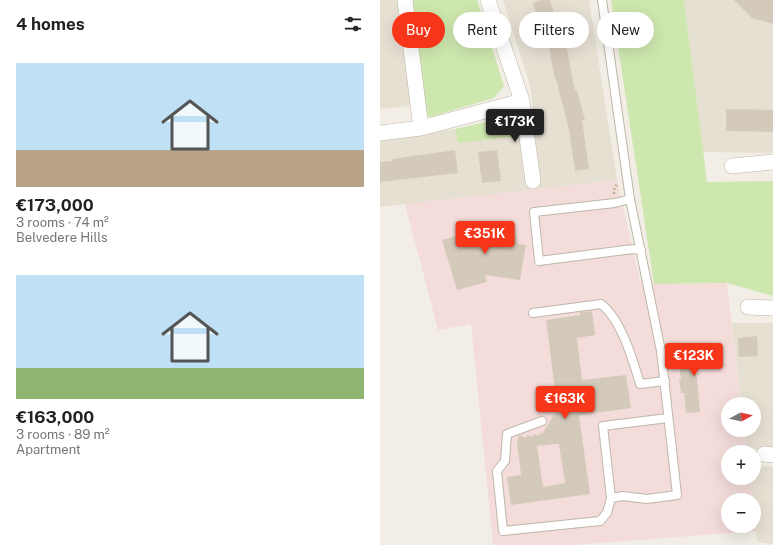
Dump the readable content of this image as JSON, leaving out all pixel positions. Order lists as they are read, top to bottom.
{
  "north": "right",
  "page": {
    "heading": "4 homes",
    "chip": [
      "Buy",
      "Rent",
      "Filters",
      "New"
    ],
    "list": [
      {
        "name": "€173,000",
        "note": "3 rooms · 74 m² · Belvedere Hills"
      },
      {
        "name": "€163,000",
        "note": "3 rooms · 89 m² · Apartment"
      }
    ],
    "price": [
      "€173K",
      "€351K",
      "€123K",
      "€163K"
    ],
    "map_buttons": ["+", "−"]
  }
}
